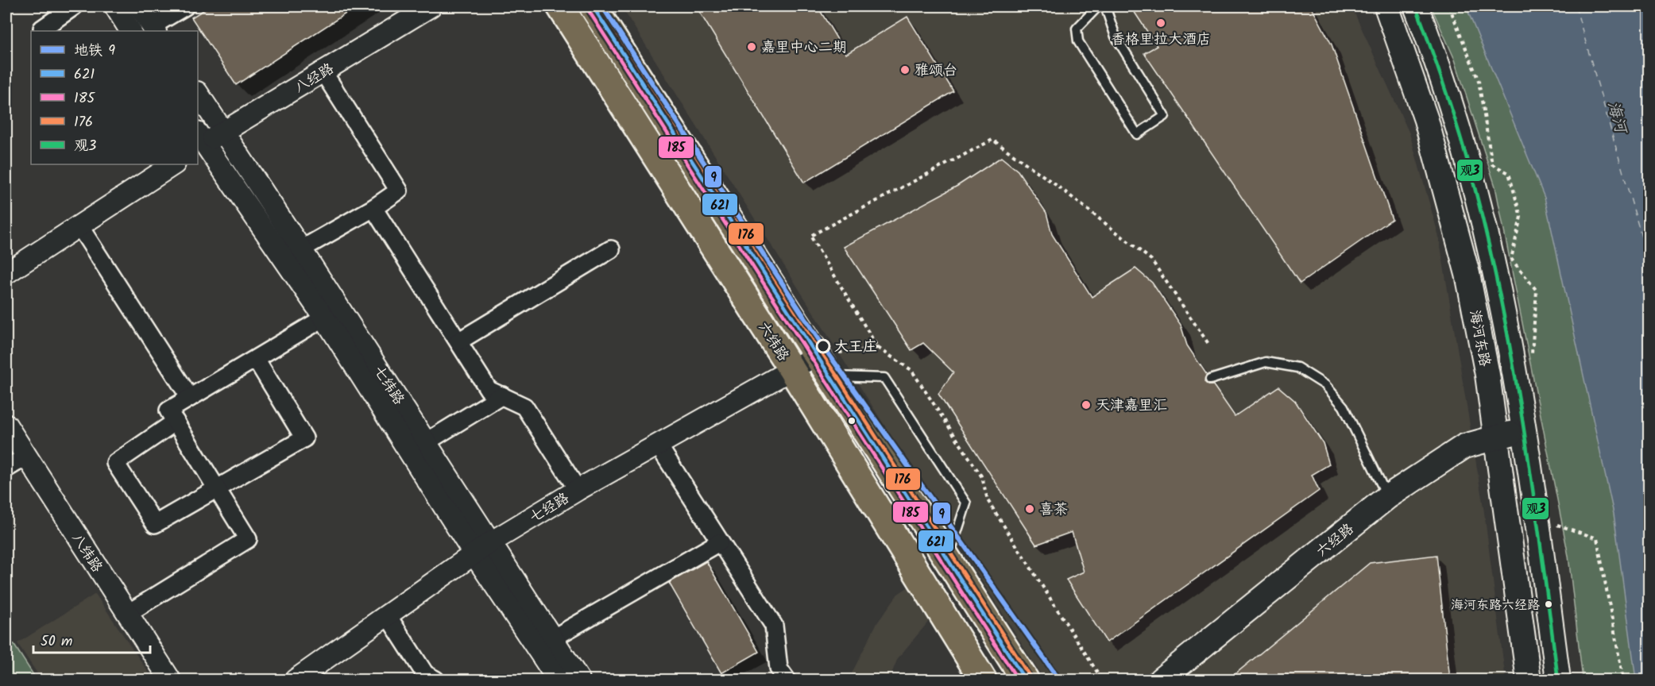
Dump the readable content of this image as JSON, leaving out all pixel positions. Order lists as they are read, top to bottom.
{
  "streets": {
    "main road": ["海河东路", "六纬路", "六经路"],
    "street": [
      "八经路",
      "七纬路",
      "七经路",
      "八纬路"
    ]
  },
  "crossings": [
    ["八经路", "七纬路"],
    ["海河东路", "六经路"],
    ["六纬路", "七经路"],
    ["七纬路", "七经路"]
  ],
  "water": ["海河"],
  "places": [
    "香格里拉大酒店",
    "嘉里中心二期",
    "雅颂台",
    "大王庄",
    "天津嘉里汇",
    "喜茶",
    "海河东路六经路"
  ],
  "lines": [
    "metro line 9",
    "transit line 621",
    "transit line 176",
    "transit line 观3",
    "transit line 185"
  ],
  "legend": [
    "地铁 9",
    "621",
    "185",
    "176",
    "观3"
  ],
  "scale_bar": "50 m"
}
